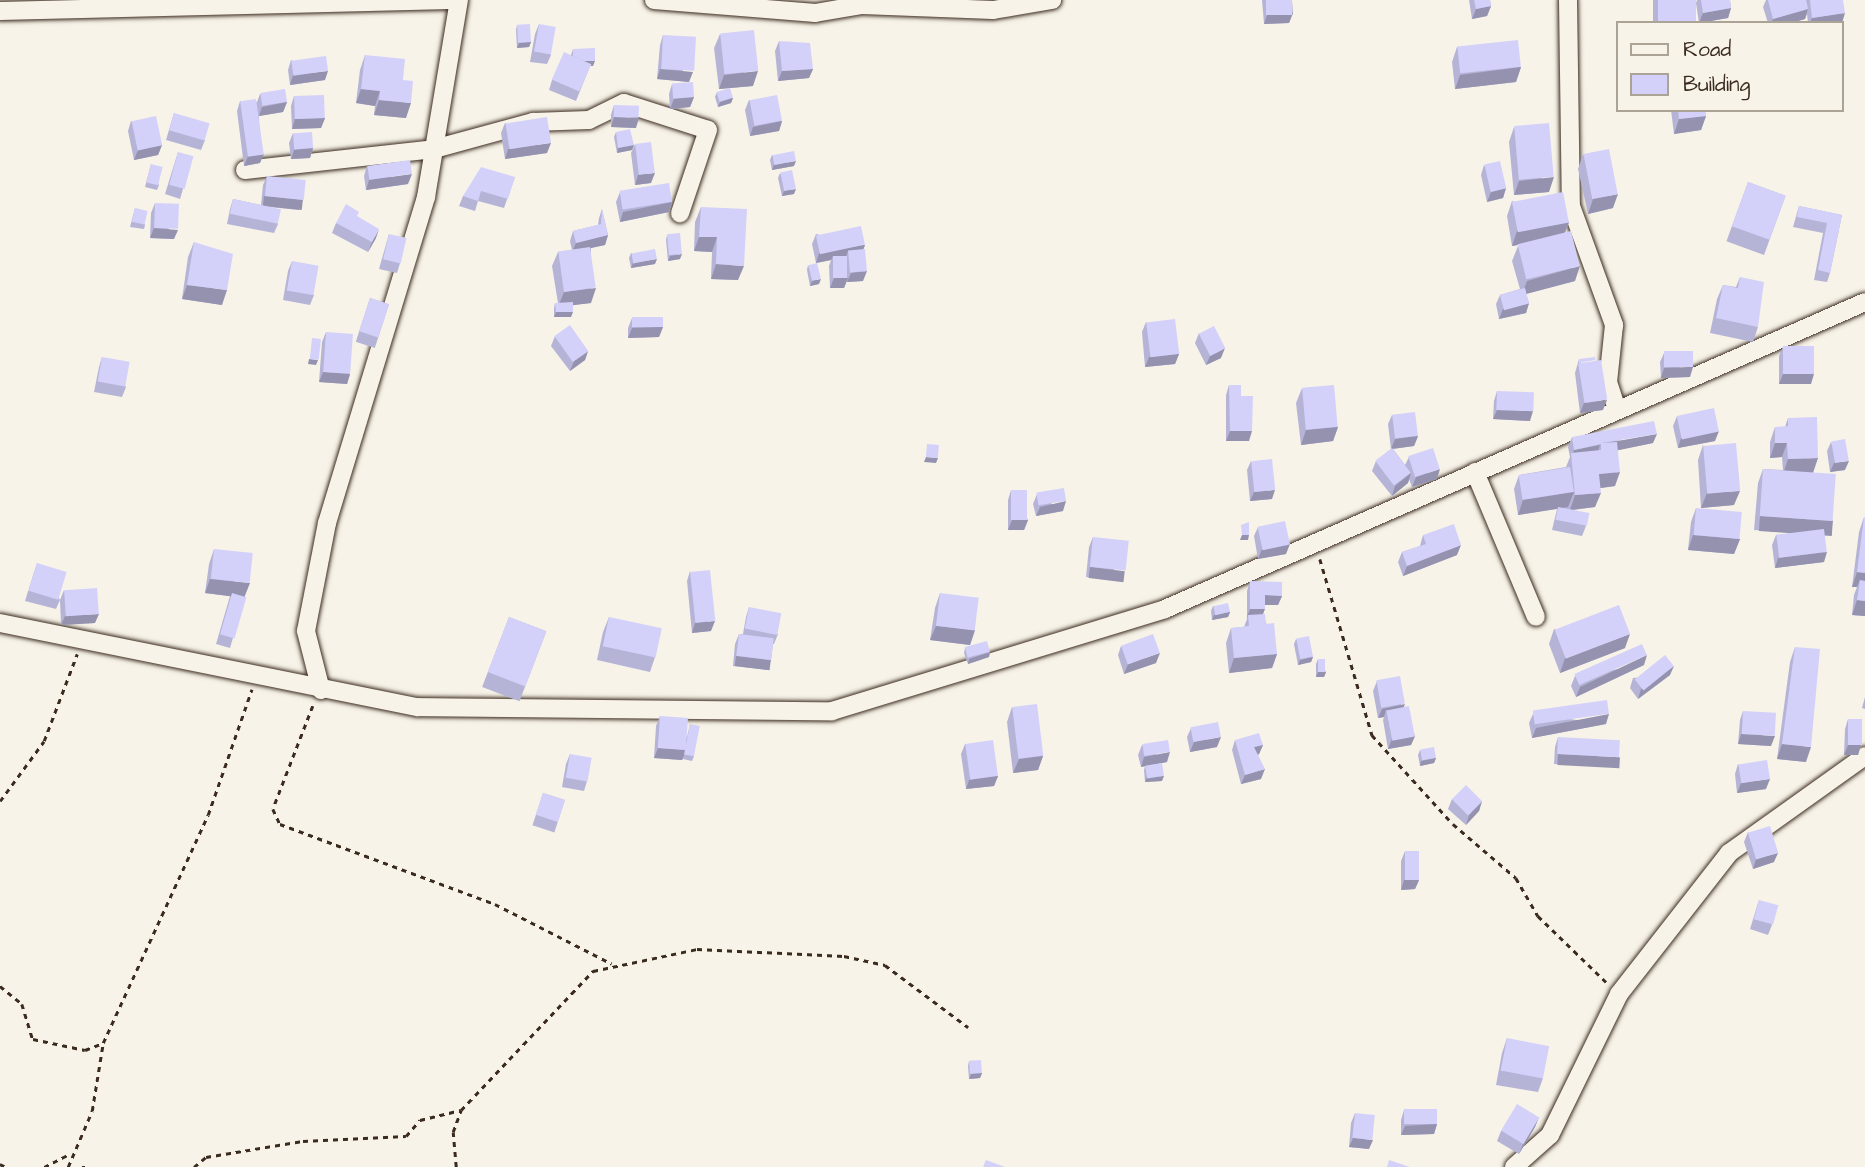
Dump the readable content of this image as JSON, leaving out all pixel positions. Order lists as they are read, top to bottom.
{
  "legend": ["Road", "Building"]
}
